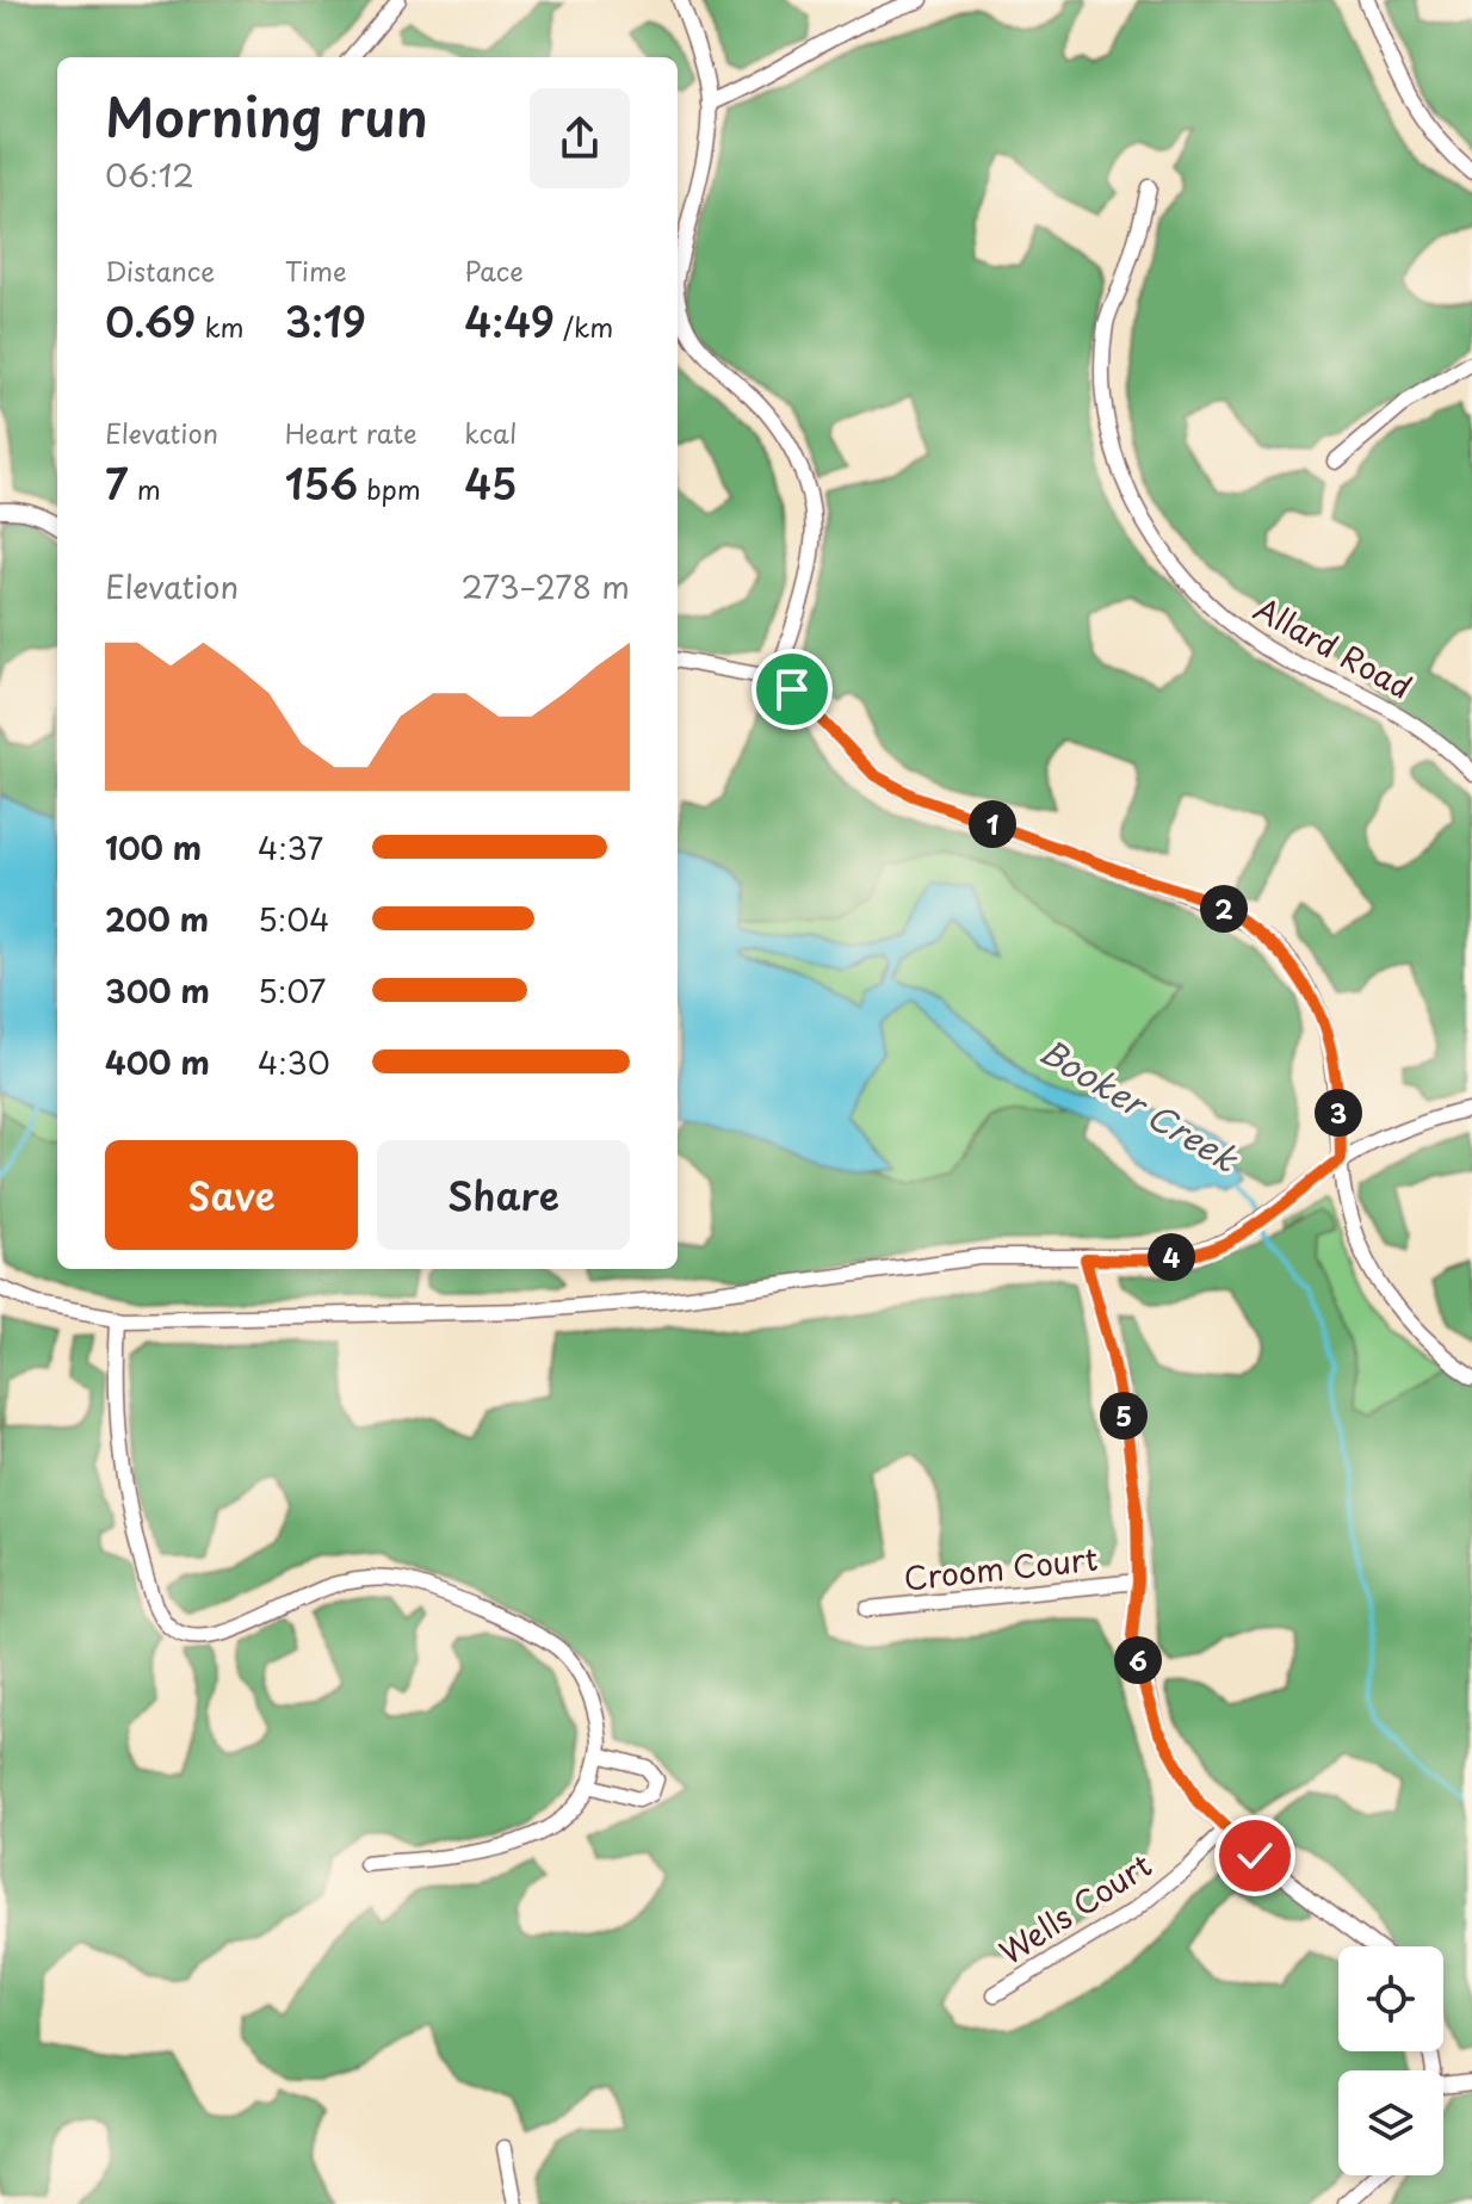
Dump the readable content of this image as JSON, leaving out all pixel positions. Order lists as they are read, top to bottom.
{
  "streets": {
    "street": ["Allard Road", "Croom Court", "Wells Court"]
  },
  "water": ["Booker Creek"],
  "page": {
    "heading": ["Morning run", "06:12"],
    "stats": [
      ["Distance", "0.69 km"],
      ["Time", "3:19"],
      ["Pace", "4:49 /km"],
      ["Elevation", "7 m"],
      ["Heart rate", "156 bpm"],
      ["kcal", "45"]
    ],
    "chart": ["Elevation", "273–278 m"],
    "pins": [
      "1",
      "2",
      "3",
      "4",
      "5",
      "6"
    ],
    "list": [
      {
        "name": "100 m",
        "note": "4:37"
      },
      {
        "name": "200 m",
        "note": "5:04"
      },
      {
        "name": "300 m",
        "note": "5:07"
      },
      {
        "name": "400 m",
        "note": "4:30"
      }
    ],
    "buttons": ["Save", "Share"]
  }
}
